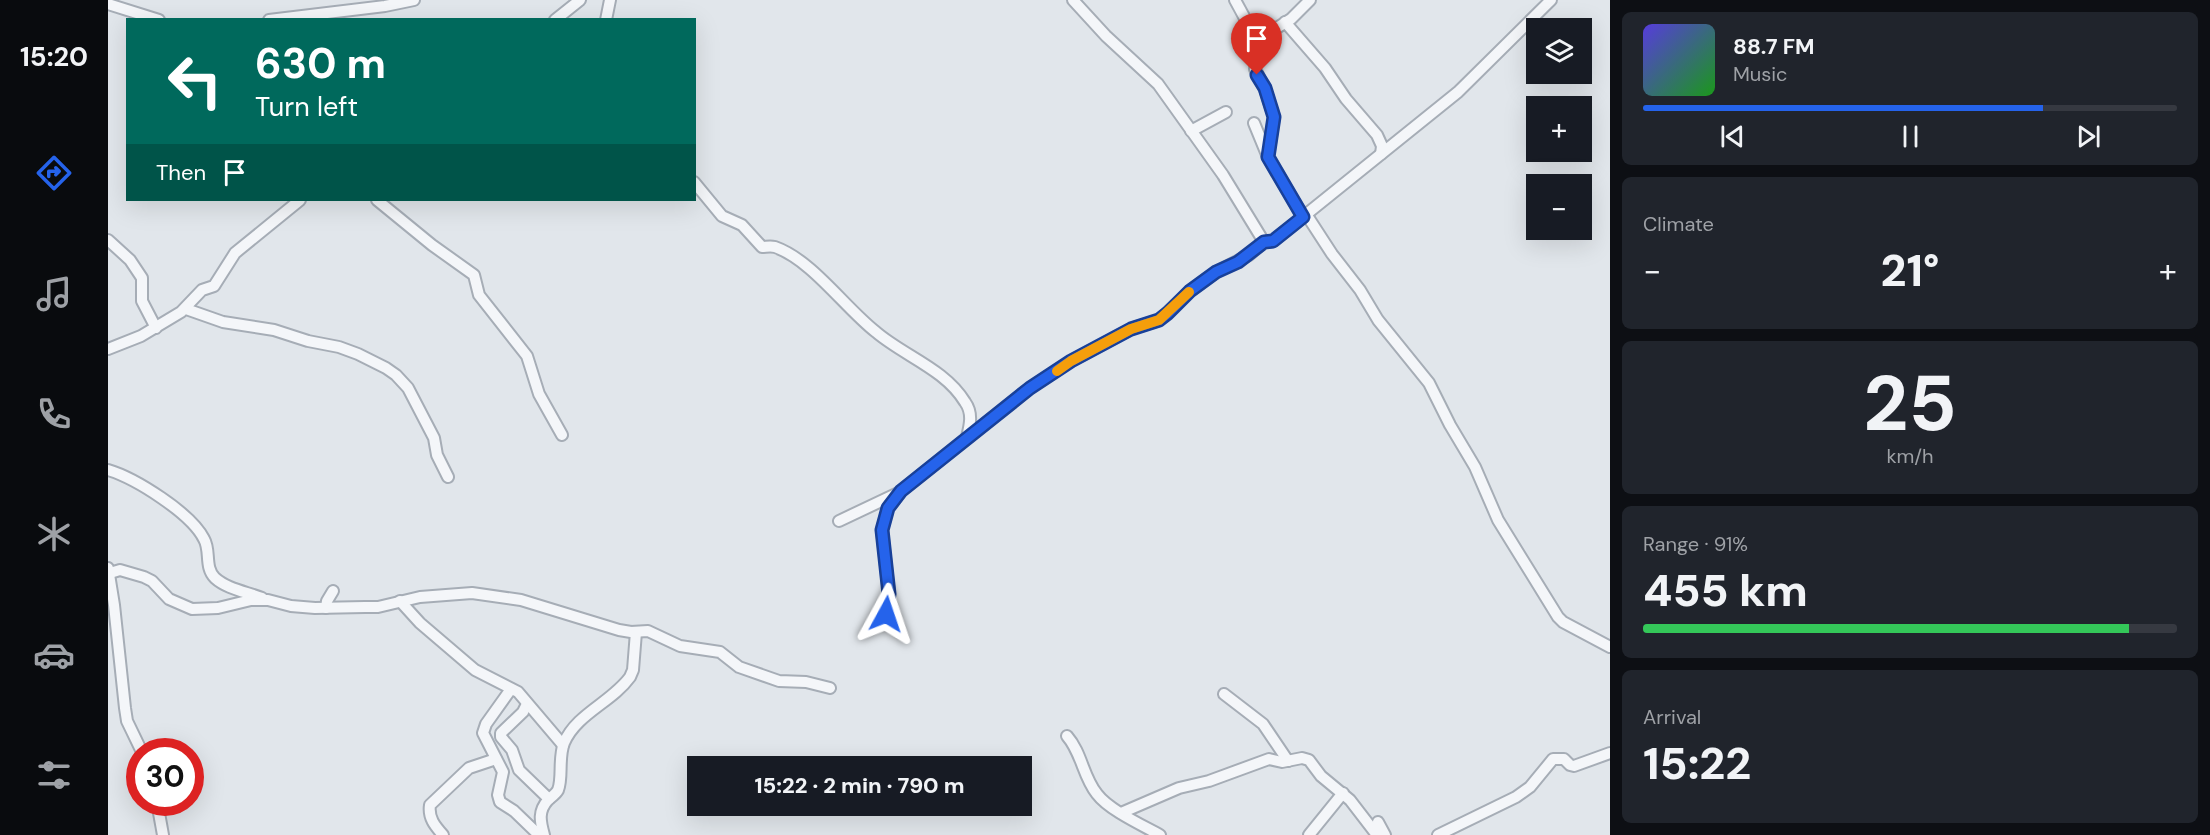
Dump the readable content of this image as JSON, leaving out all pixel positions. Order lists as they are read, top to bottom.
{
  "page": {
    "tabs": "15:20",
    "map_buttons": ["+", "−"],
    "turn": ["630 m", "Turn left"],
    "song": ["88.7 FM", "Music"],
    "then": "Then",
    "tile": [
      "Climate",
      ["25", "km/h"],
      ["Range · 91%", "455 km"],
      ["Arrival", "15:22"]
    ],
    "heat": ["−", "21°", "+"],
    "limit": "30",
    "trip": "15:22 · 2 min · 790 m"
  }
}
